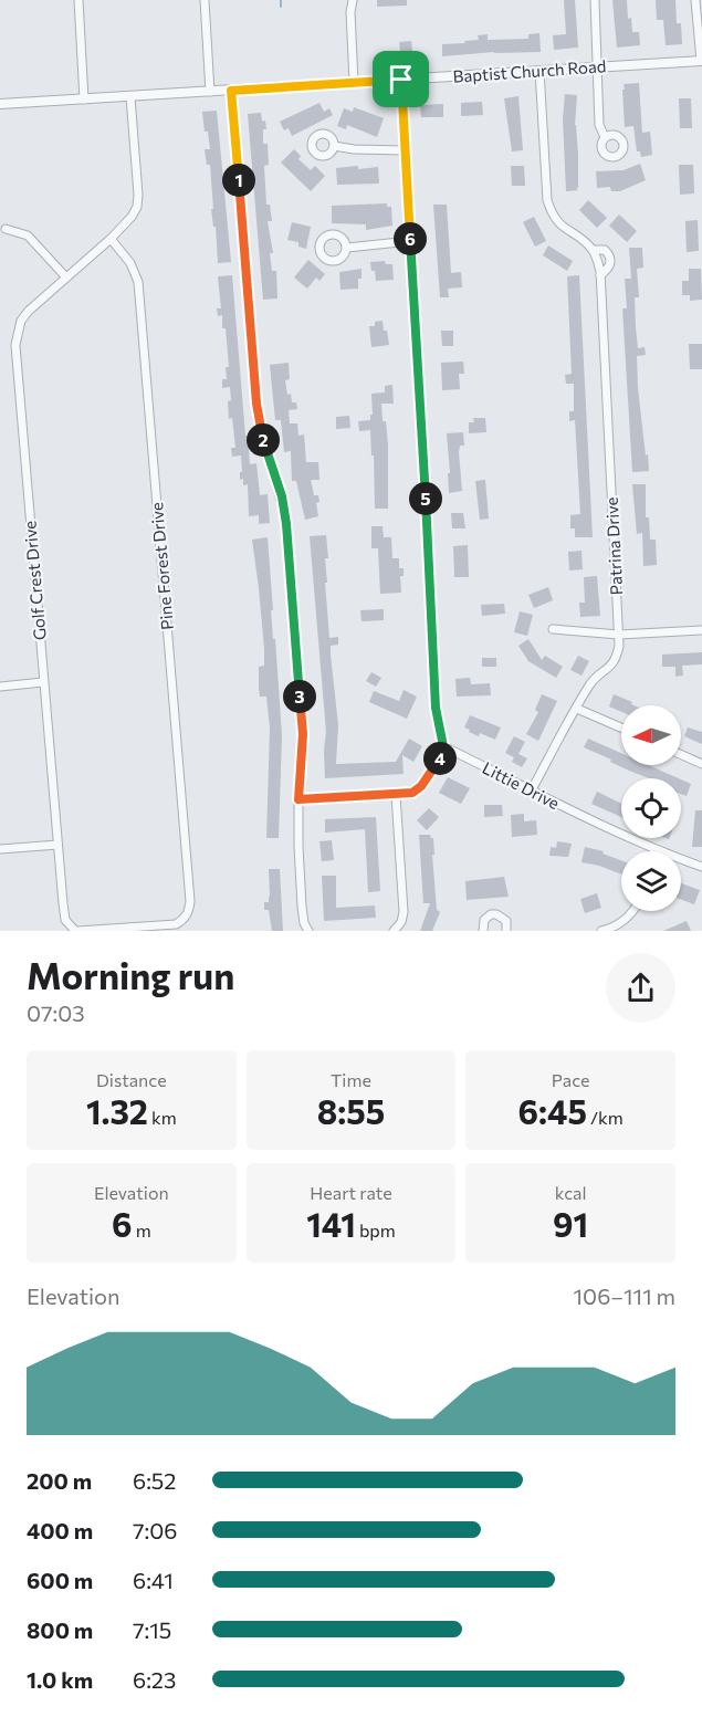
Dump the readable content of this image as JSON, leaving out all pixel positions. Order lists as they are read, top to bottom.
{
  "streets": {
    "street": [
      "Baptist Church Road",
      "Patrina Drive",
      "Pine Forest Drive",
      "Golf Crest Drive",
      "Littie Drive"
    ]
  },
  "crossings": [
    ["Baptist Church Road", "Patrina Drive"],
    ["Baptist Church Road", "Golf Crest Drive"],
    ["Patrina Drive", "Littie Drive"],
    ["Pine Forest Drive", "Golf Crest Drive"]
  ],
  "north": "left",
  "page": {
    "pins": [
      "1",
      "6",
      "2",
      "5",
      "3",
      "4"
    ],
    "heading": ["Morning run", "07:03"],
    "stats": [
      ["Distance", "1.32 km"],
      ["Time", "8:55"],
      ["Pace", "6:45 /km"],
      ["Elevation", "6 m"],
      ["Heart rate", "141 bpm"],
      ["kcal", "91"]
    ],
    "chart": ["Elevation", "106–111 m"],
    "list": [
      {
        "name": "200 m",
        "note": "6:52"
      },
      {
        "name": "400 m",
        "note": "7:06"
      },
      {
        "name": "600 m",
        "note": "6:41"
      },
      {
        "name": "800 m",
        "note": "7:15"
      },
      {
        "name": "1.0 km",
        "note": "6:23"
      }
    ]
  }
}
